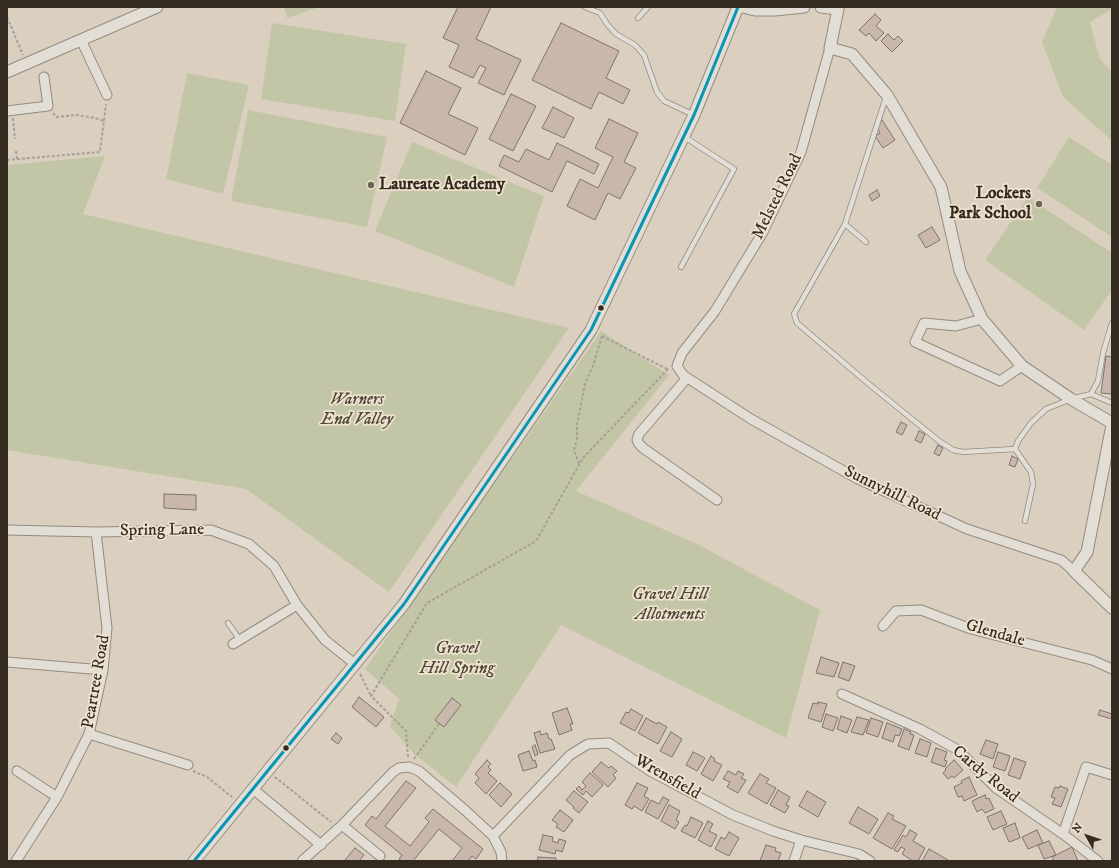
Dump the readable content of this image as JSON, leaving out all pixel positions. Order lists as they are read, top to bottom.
{
  "streets": {
    "street": [
      "Melsted Road",
      "Sunnyhill Road",
      "Spring Lane",
      "Glendale",
      "Peartree Road",
      "Cardy Road",
      "Wrensfield"
    ]
  },
  "crossings": [
    ["Melsted Road", "Sunnyhill Road"],
    ["Spring Lane", "Peartree Road"]
  ],
  "parks": ["Warners End Valley", "Gravel Hill Allotments", "Gravel Hill Spring"],
  "places": ["Laureate Academy", "Lockers Park School"],
  "north": "top left"
}
